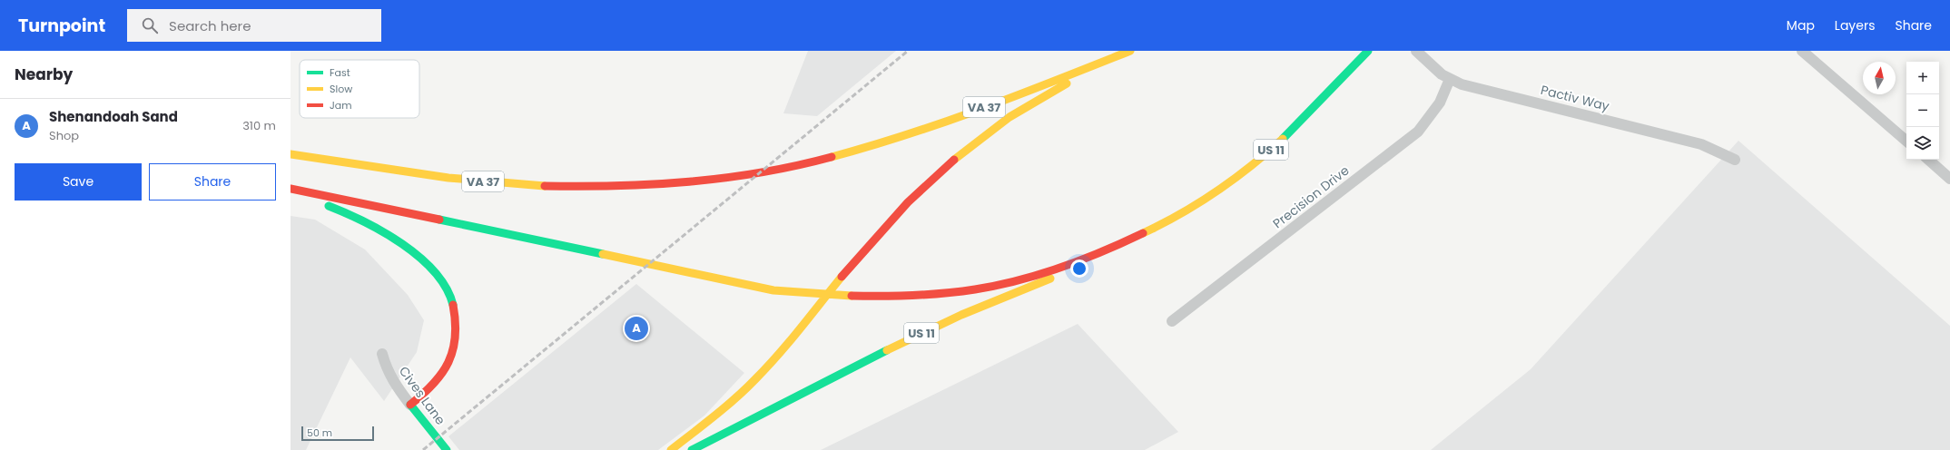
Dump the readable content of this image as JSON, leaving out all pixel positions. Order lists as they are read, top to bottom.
{
  "streets": {
    "main road": ["VA 37", "US 11", "Cives Lane"],
    "street": ["Pactiv Way", "Precision Drive"]
  },
  "crossings": [
    ["Pactiv Way", "Precision Drive"]
  ],
  "legend": ["Fast", "Slow", "Jam"],
  "scale_bar": "50 m",
  "north": "top",
  "page": {
    "header": "Turnpoint",
    "search": "Search here",
    "nav": ["Map", "Layers", "Share"],
    "heading": "Nearby",
    "map_buttons": ["+", "−"],
    "list": [
      {
        "mark": "A",
        "name": "Shenandoah Sand",
        "note": "Shop",
        "value": "310 m"
      }
    ],
    "buttons": ["Save", "Share"],
    "pins": "A",
    "scale": "50 m"
  }
}
